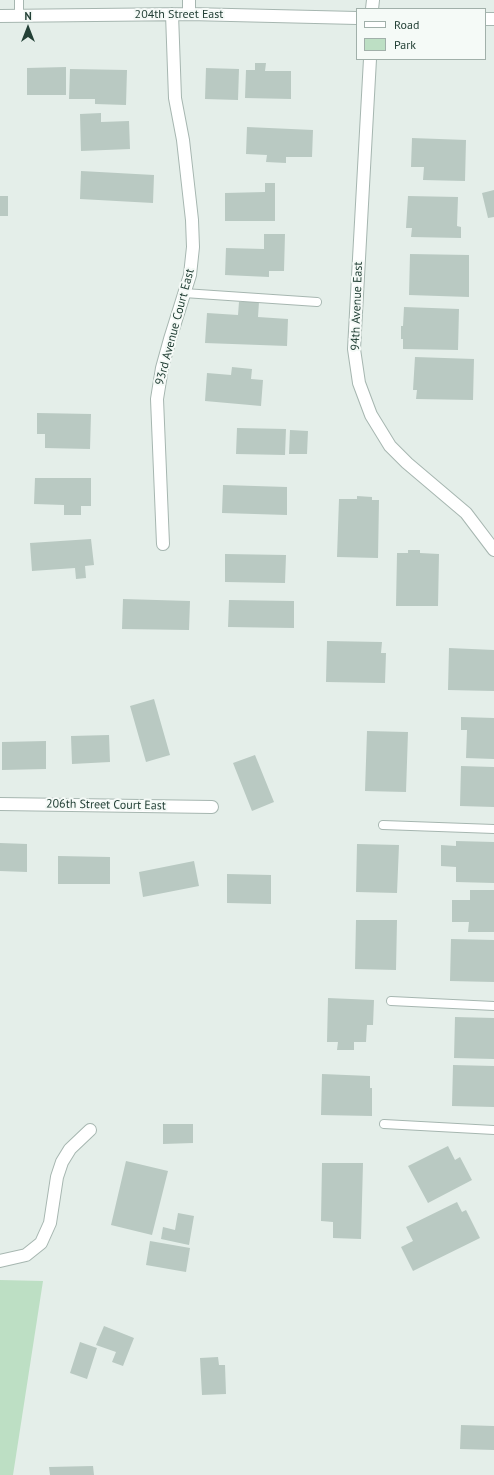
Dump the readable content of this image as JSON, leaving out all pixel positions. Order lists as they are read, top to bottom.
{
  "streets": {
    "street": [
      "204th Street East",
      "94th Avenue East",
      "93rd Avenue Court East",
      "206th Street Court East"
    ]
  },
  "crossings": [
    ["204th Street East", "93rd Avenue Court East"]
  ],
  "legend": ["Road", "Park"],
  "north": "top"
}
